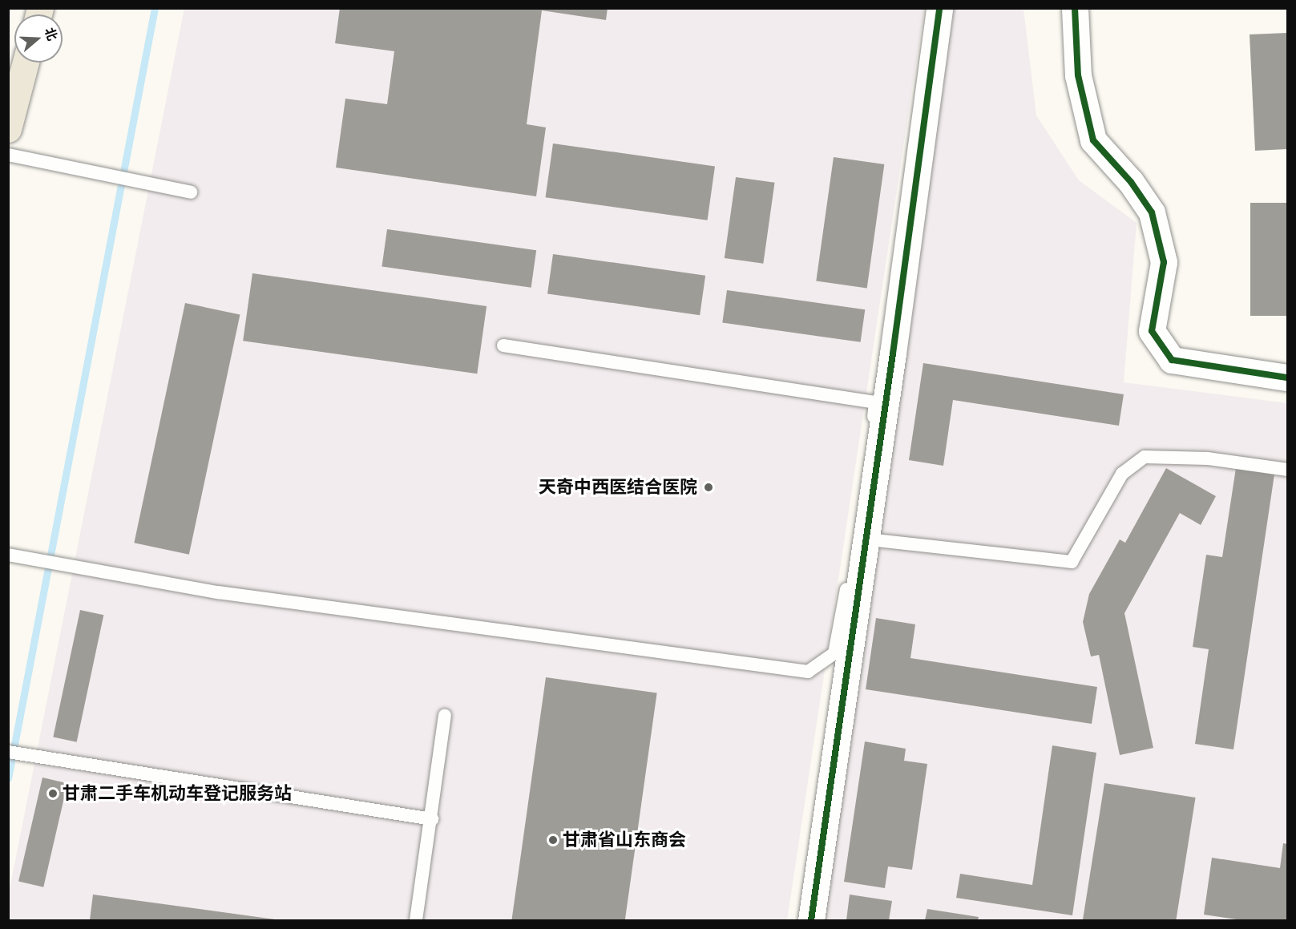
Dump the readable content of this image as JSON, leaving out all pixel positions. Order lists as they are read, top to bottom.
{
  "places": ["天奇中西医结合医院", "甘肃二手车机动车登记服务站", "甘肃省山东商会"],
  "north": "right"
}
